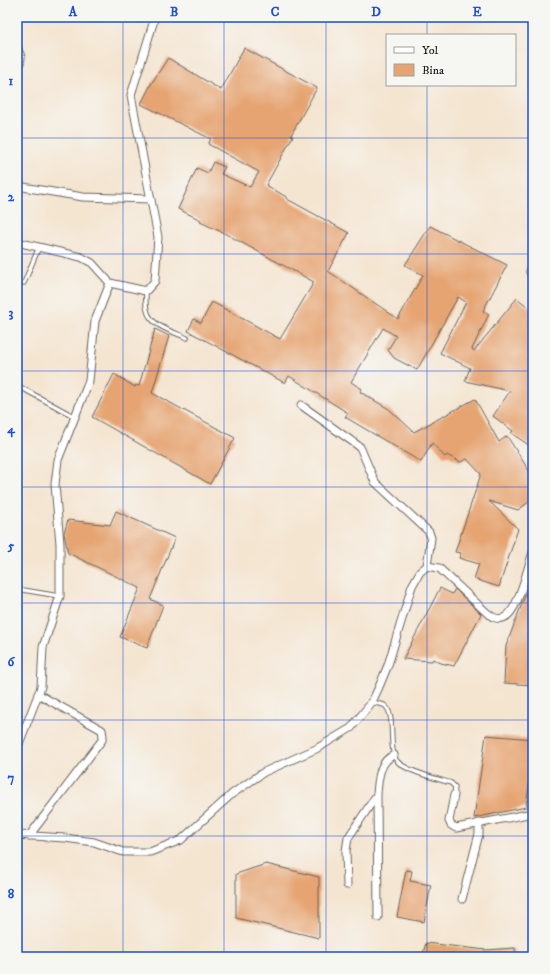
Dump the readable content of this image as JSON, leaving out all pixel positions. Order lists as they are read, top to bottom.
{
  "legend": ["Yol", "Bina"],
  "grid": {
    "columns": [
      "A",
      "B",
      "C",
      "D",
      "E"
    ],
    "rows": [
      "1",
      "2",
      "3",
      "4",
      "5",
      "6",
      "7",
      "8"
    ]
  }
}
